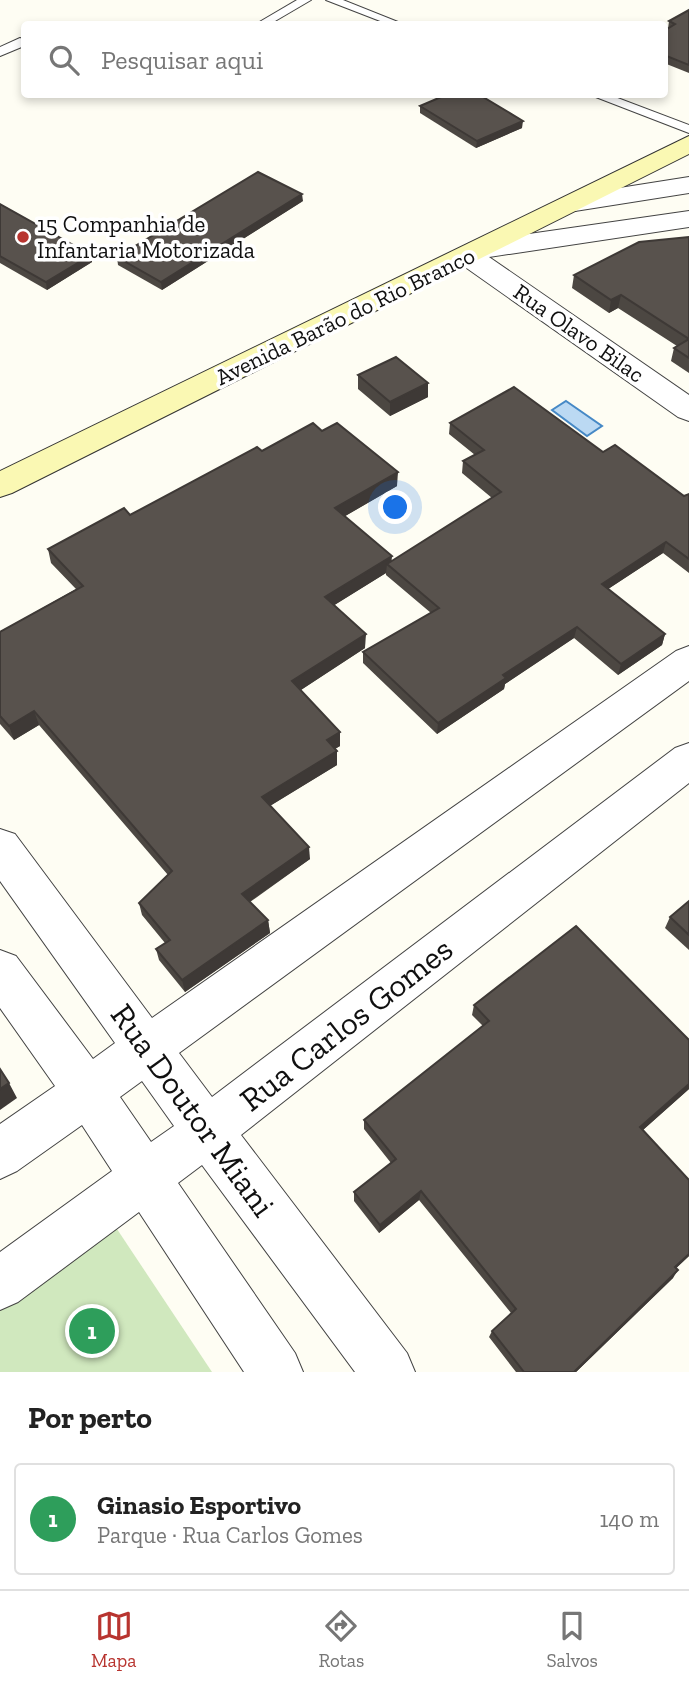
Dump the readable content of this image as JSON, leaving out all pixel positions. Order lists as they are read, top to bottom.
{
  "streets": {
    "street": [
      "Avenida Barão do Rio Branco",
      "Rua Olavo Bilac",
      "Rua Carlos Gomes",
      "Rua Doutor Miani"
    ]
  },
  "crossings": [
    ["Avenida Barão do Rio Branco", "Rua Olavo Bilac"],
    ["Rua Carlos Gomes", "Rua Doutor Miani"]
  ],
  "places": ["15 Companhia de Infantaria Motorizada"],
  "page": {
    "search": "Pesquisar aqui",
    "pins": "1",
    "heading": "Por perto",
    "list": [
      {
        "mark": "1",
        "name": "Ginasio Esportivo",
        "note": "Parque · Rua Carlos Gomes",
        "value": "140 m"
      }
    ],
    "nav": ["Mapa", "Rotas", "Salvos"]
  }
}
